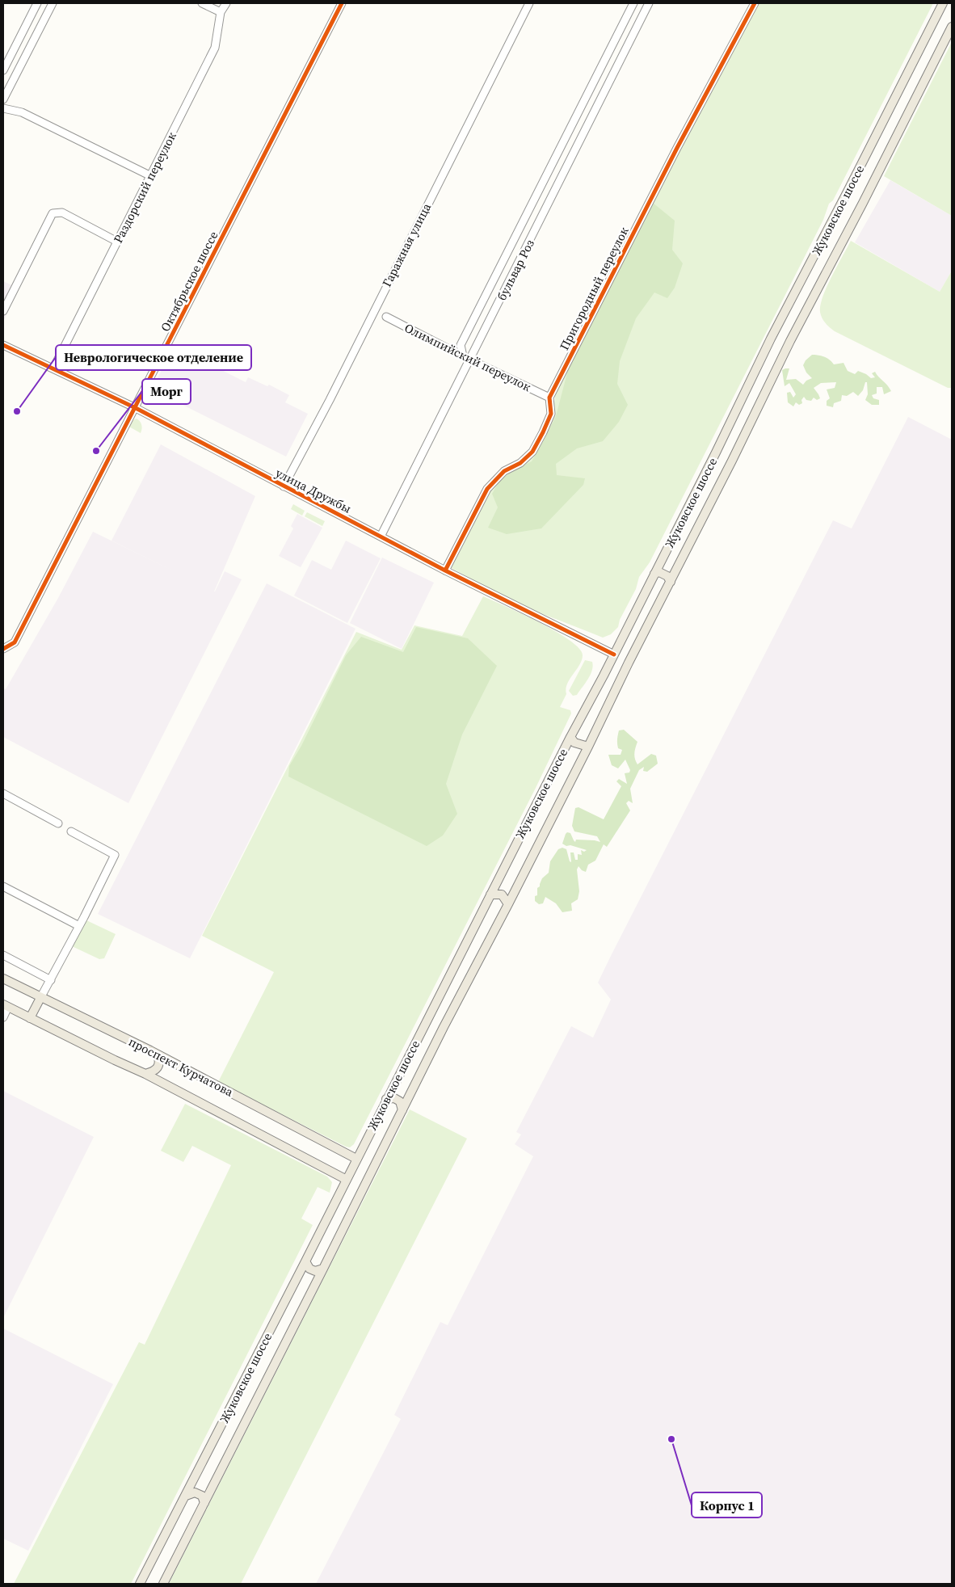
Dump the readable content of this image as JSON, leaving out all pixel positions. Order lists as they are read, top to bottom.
{
  "streets": {
    "main road": ["Жуковское шоссе", "проспект Курчатова"],
    "street": [
      "Раздорский переулок",
      "Гаражная улица",
      "бульвар Роз",
      "Октябрьское шоссе",
      "Пригородный переулок",
      "Олимпийский переулок",
      "улица Дружбы"
    ]
  },
  "crossings": [
    ["Раздорский переулок", "улица Дружбы"],
    ["Жуковское шоссе", "улица Дружбы"],
    ["Жуковское шоссе", "проспект Курчатова"],
    ["Гаражная улица", "улица Дружбы"],
    ["бульвар Роз", "Олимпийский переулок"],
    ["бульвар Роз", "улица Дружбы"],
    ["Октябрьское шоссе", "улица Дружбы"],
    ["Пригородный переулок", "Олимпийский переулок"],
    ["Пригородный переулок", "улица Дружбы"]
  ],
  "places": ["Неврологическое отделение", "Морг", "Корпус 1"]
}
